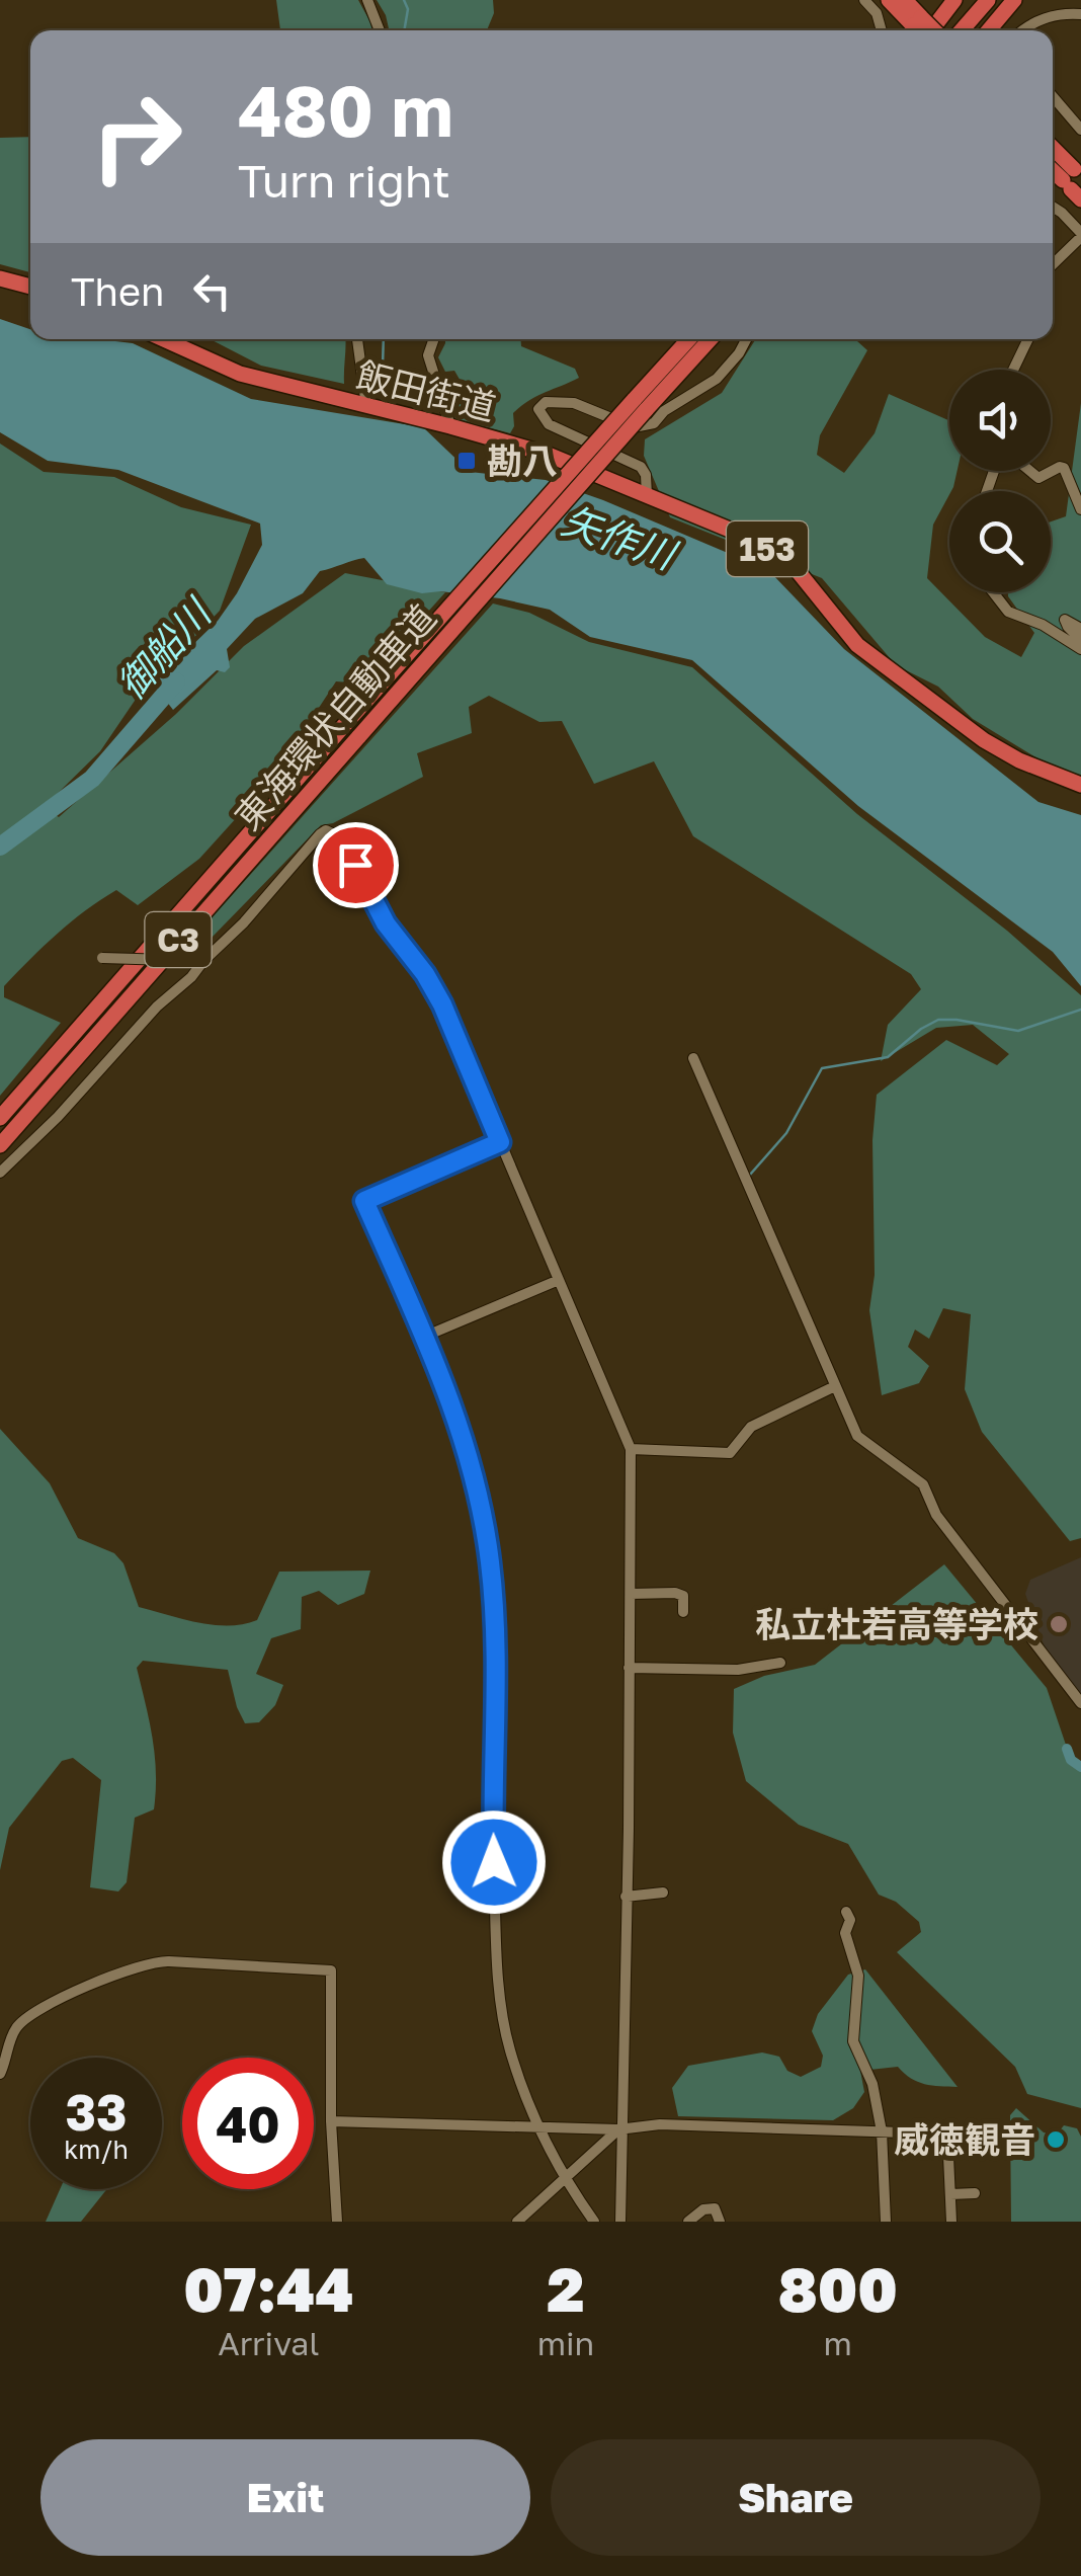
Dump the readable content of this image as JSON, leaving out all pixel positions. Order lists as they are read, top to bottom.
{
  "streets": {
    "highway": [
      "飯田街道",
      "153",
      "東海環状自動車道",
      "C3"
    ]
  },
  "water": ["矢作川", "御船川"],
  "places": {
    "transit": ["勘八"],
    "other": ["私立杜若高等学校", "威徳観音"]
  },
  "page": {
    "turn": ["480 m", "Turn right"],
    "then": "Then",
    "speed": "33 km/h",
    "limit": "40",
    "eta": [
      "07:44",
      "Arrival",
      "2",
      "min",
      "800",
      "m"
    ],
    "buttons": ["Exit", "Share"]
  }
}
